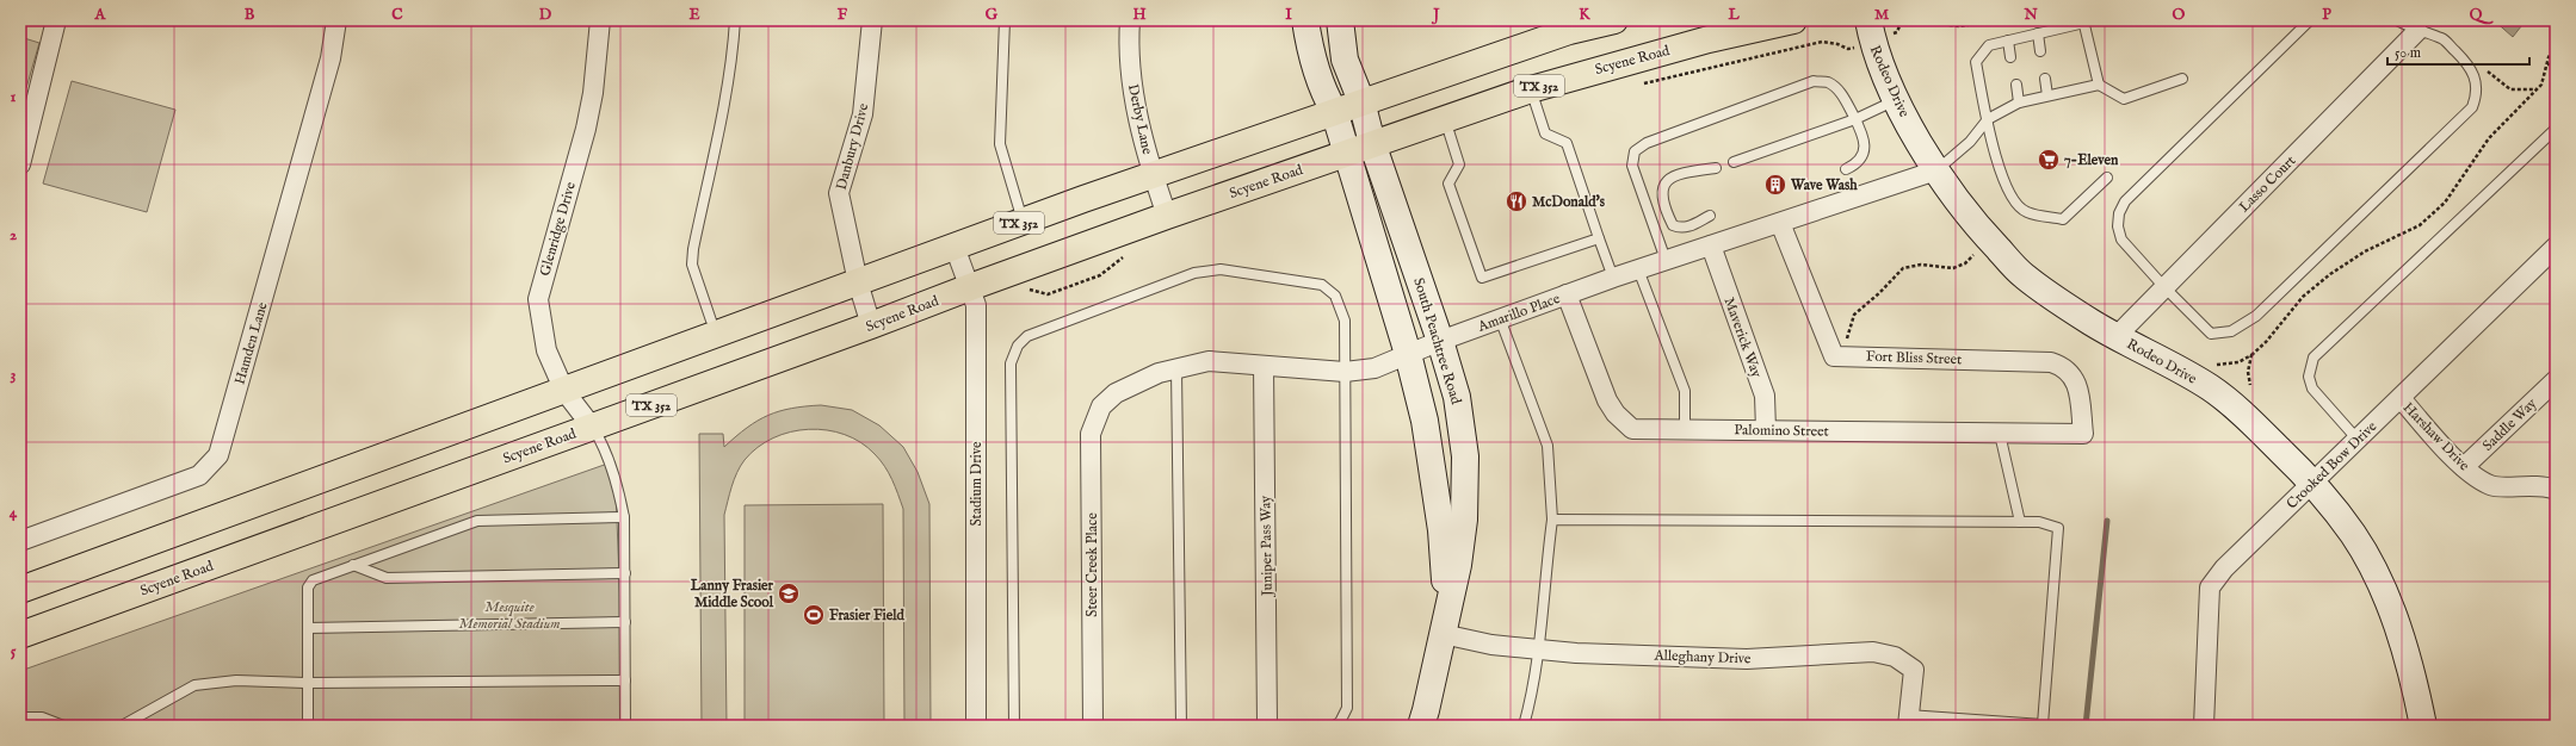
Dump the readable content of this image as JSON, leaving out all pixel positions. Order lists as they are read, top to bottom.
{
  "streets": {
    "main road": [
      "Scyene Road",
      "Rodeo Drive",
      "TX 352",
      "South Peachtree Road"
    ],
    "street": [
      "Derby Lane",
      "Danbury Drive",
      "Lasso Court",
      "Glenridge Drive",
      "Amarillo Place",
      "Maverick Way",
      "Hamden Lane",
      "Fort Bliss Street",
      "Saddle Way",
      "Palomino Street",
      "Harshaw Drive",
      "Crooked Bow Drive",
      "Stadium Drive",
      "Juniper Pass Way",
      "Steer Creek Place",
      "Alleghany Drive"
    ]
  },
  "crossings": [
    ["Scyene Road", "Derby Lane"],
    ["Scyene Road", "Danbury Drive"],
    ["Scyene Road", "Glenridge Drive"],
    ["Scyene Road", "South Peachtree Road"],
    ["Scyene Road", "Stadium Drive"],
    ["Rodeo Drive", "Lasso Court"],
    ["Rodeo Drive", "Amarillo Place"],
    ["Rodeo Drive", "Crooked Bow Drive"],
    ["TX 352", "Derby Lane"],
    ["TX 352", "Danbury Drive"],
    ["TX 352", "Glenridge Drive"],
    ["TX 352", "South Peachtree Road"],
    ["TX 352", "Stadium Drive"],
    ["Amarillo Place", "Maverick Way"],
    ["Amarillo Place", "South Peachtree Road"],
    ["Amarillo Place", "Fort Bliss Street"],
    ["Amarillo Place", "Palomino Street"],
    ["Amarillo Place", "Juniper Pass Way"],
    ["Amarillo Place", "Steer Creek Place"],
    ["Maverick Way", "Palomino Street"],
    ["South Peachtree Road", "Alleghany Drive"],
    ["Fort Bliss Street", "Palomino Street"],
    ["Saddle Way", "Harshaw Drive"],
    ["Harshaw Drive", "Crooked Bow Drive"]
  ],
  "parks": ["Mesquite Memorial Stadium"],
  "places": {
    "supermarket": ["7-Eleven"],
    "building": ["Wave Wash"],
    "restaurant": ["McDonald's"],
    "school or university": ["Lanny Frasier Middle Scool"],
    "sports": ["Frasier Field"]
  },
  "scale_bar": "50 m",
  "grid": {
    "columns": [
      "A",
      "B",
      "C",
      "D",
      "E",
      "F",
      "G",
      "H",
      "I",
      "J",
      "K",
      "L",
      "M",
      "N",
      "O",
      "P",
      "Q"
    ],
    "rows": [
      "1",
      "2",
      "3",
      "4",
      "5"
    ]
  }
}
